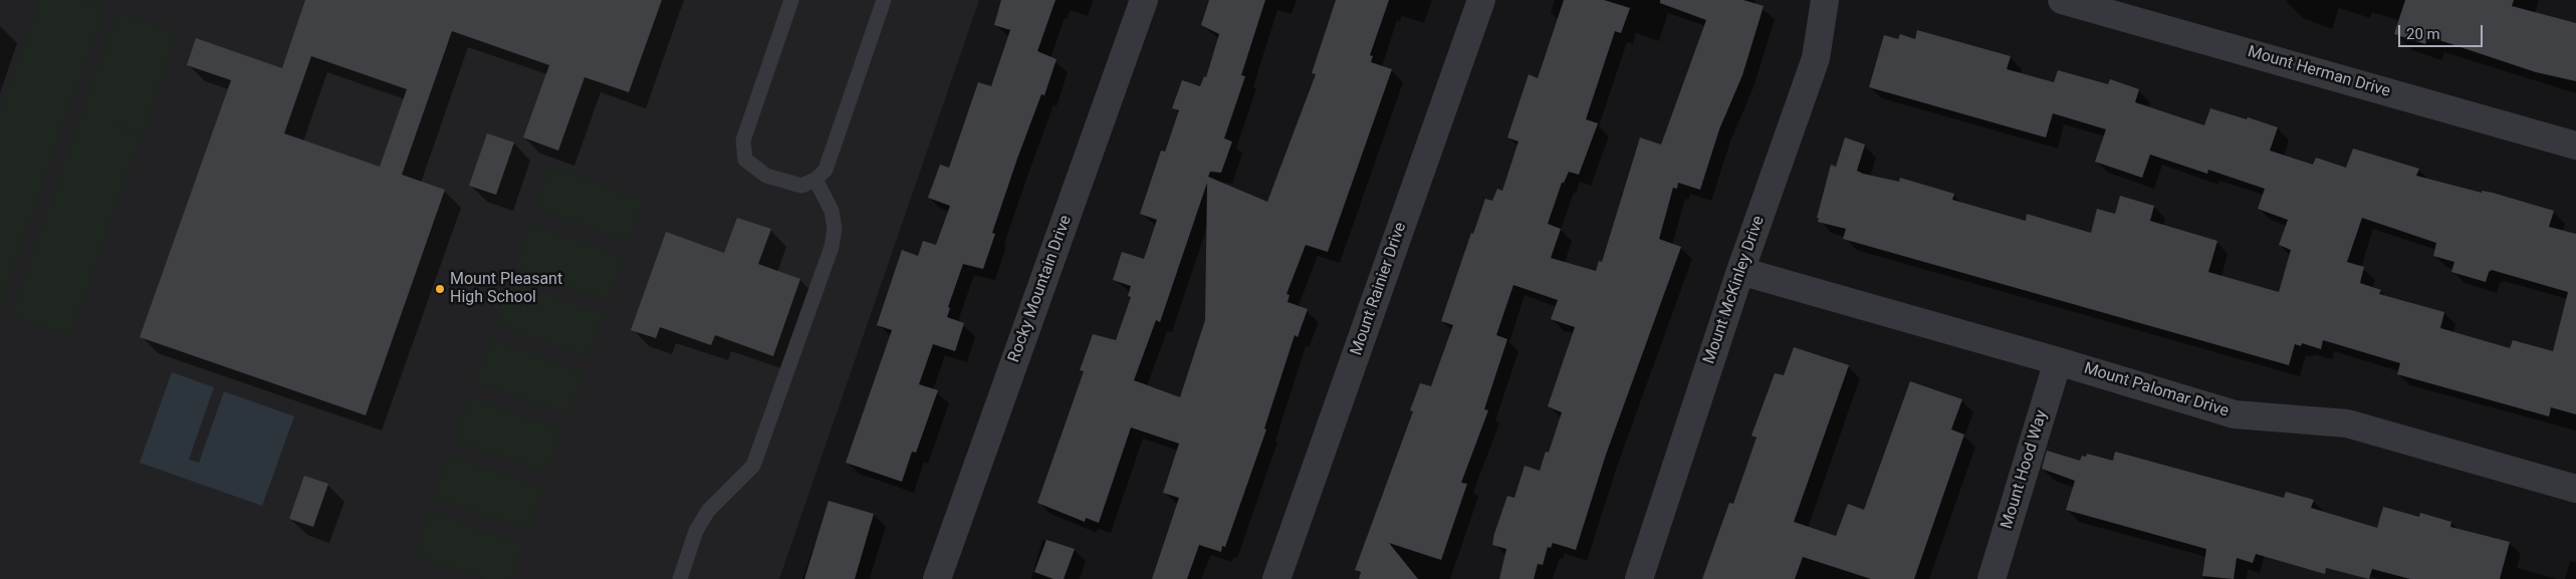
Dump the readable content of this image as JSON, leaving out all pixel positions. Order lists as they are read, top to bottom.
{
  "streets": {
    "street": [
      "Mount Herman Drive",
      "Rocky Mountain Drive",
      "Mount Rainier Drive",
      "Mount McKinley Drive",
      "Mount Palomar Drive",
      "Mount Hood Way"
    ]
  },
  "crossings": [
    ["Mount McKinley Drive", "Mount Palomar Drive"],
    ["Mount Palomar Drive", "Mount Hood Way"]
  ],
  "places": ["Mount Pleasant High School"],
  "scale_bar": "20 m"
}
